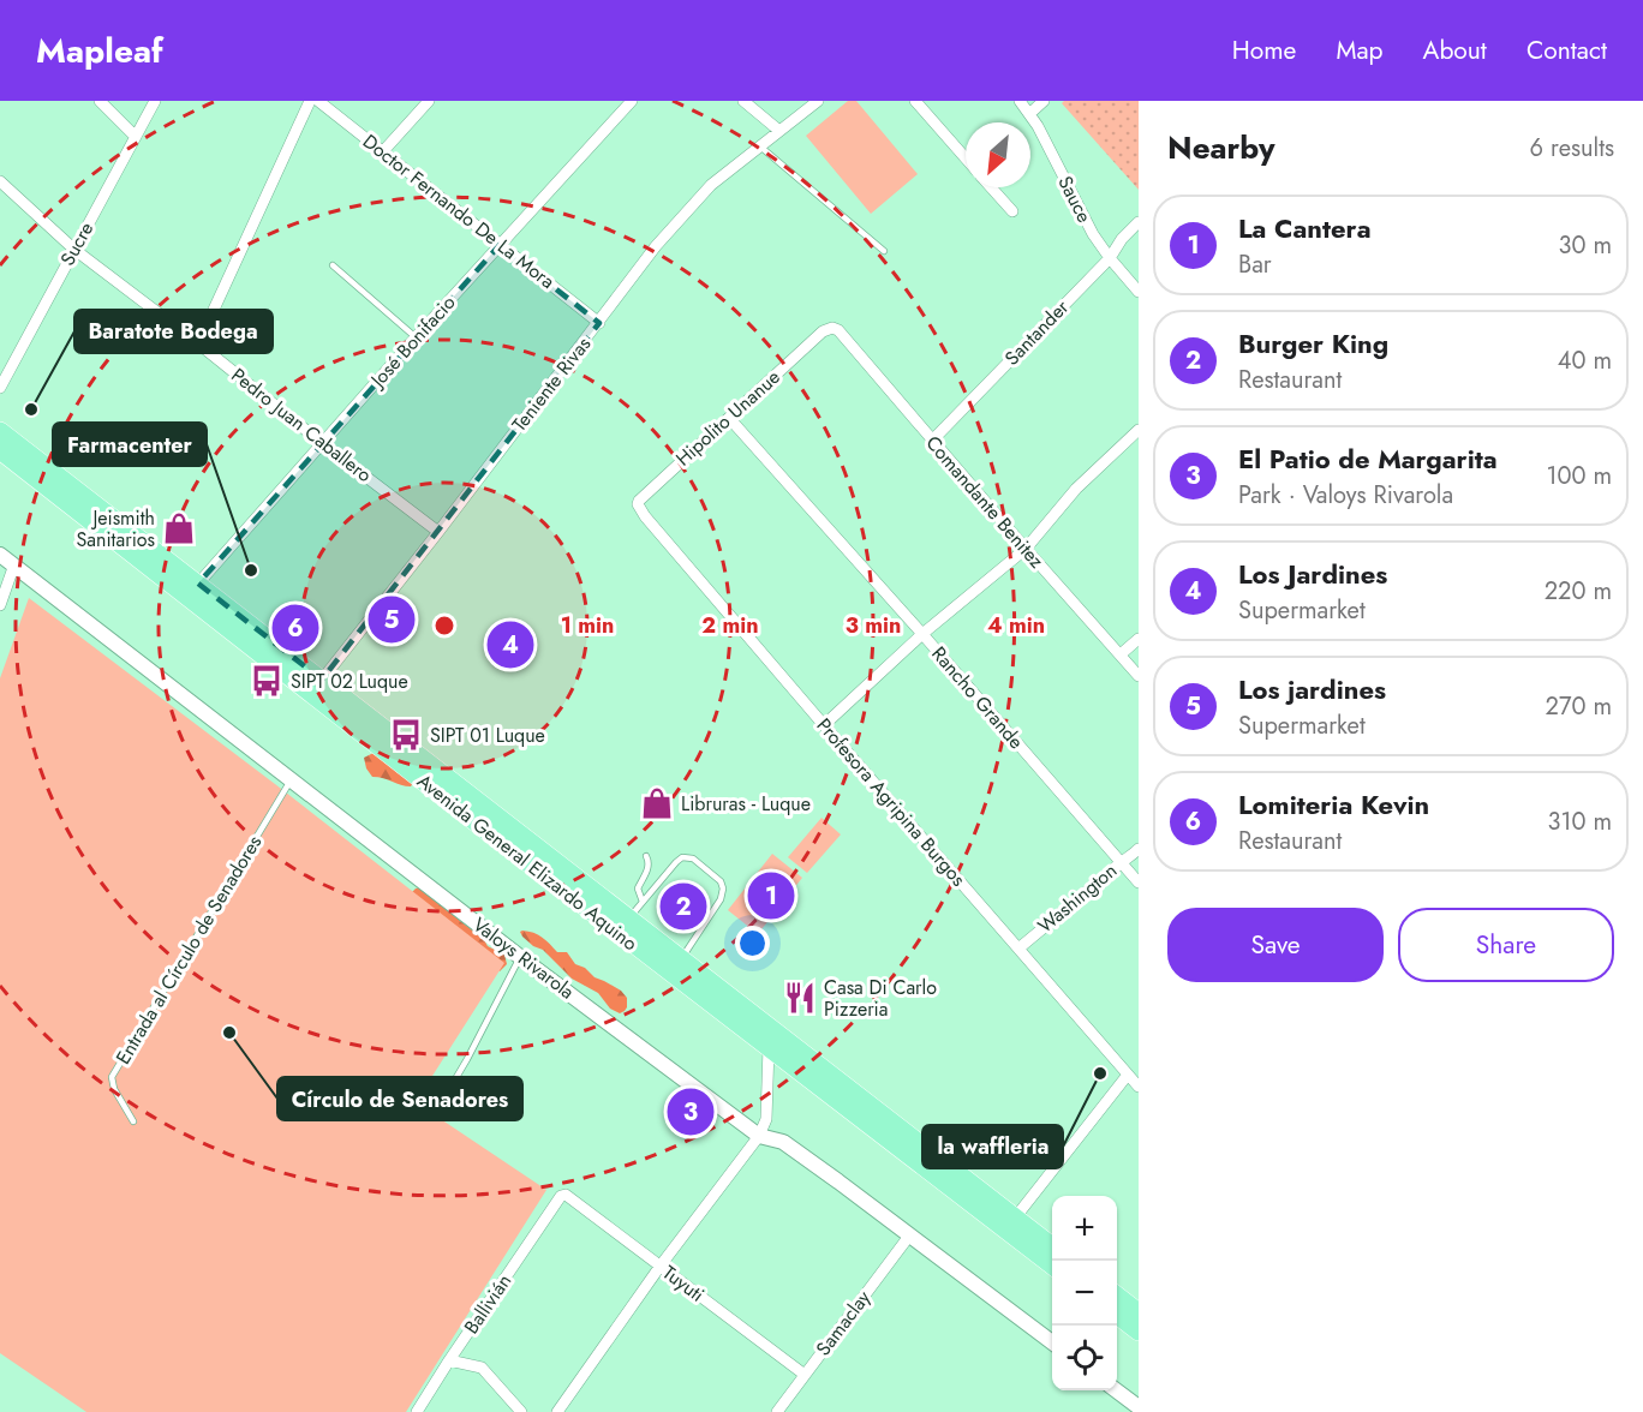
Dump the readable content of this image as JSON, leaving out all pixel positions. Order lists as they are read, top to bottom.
{
  "streets": {
    "main road": ["Avenida General Elizardo Aquino"],
    "street": [
      "Sauce",
      "Doctor Fernando De La Mora",
      "Sucre",
      "Santander",
      "José Bonifacio",
      "Teniente Rivas",
      "Hipolito Unanue",
      "Pedro Juan Caballero",
      "Comandante Benitez",
      "Rancho Grande",
      "Profesora Agripina Burgos",
      "Washington",
      "Valoys Rivarola",
      "Tuyuti",
      "Ballivián",
      "Samaclay"
    ],
    "lane": ["Entrada al Círculo de Senadores"]
  },
  "crossings": [
    ["Sauce", "Santander"],
    ["Doctor Fernando De La Mora", "José Bonifacio"],
    ["Doctor Fernando De La Mora", "Teniente Rivas"],
    ["Sucre", "Pedro Juan Caballero"],
    ["Santander", "Comandante Benitez"],
    ["José Bonifacio", "Pedro Juan Caballero"],
    ["José Bonifacio", "Avenida General Elizardo Aquino"],
    ["Teniente Rivas", "Pedro Juan Caballero"],
    ["Teniente Rivas", "Avenida General Elizardo Aquino"],
    ["Hipolito Unanue", "Comandante Benitez"],
    ["Hipolito Unanue", "Rancho Grande"],
    ["Hipolito Unanue", "Profesora Agripina Burgos"],
    ["Rancho Grande", "Washington"],
    ["Profesora Agripina Burgos", "Washington"],
    ["Entrada al Círculo de Senadores", "Valoys Rivarola"],
    ["Valoys Rivarola", "Samaclay"],
    ["Tuyuti", "Ballivián"],
    ["Tuyuti", "Samaclay"]
  ],
  "places": {
    "other": [
      "Baratote Bodega",
      "Farmacenter",
      "Círculo de Senadores",
      "la waffleria"
    ],
    "shop": ["Jeismith Sanitarios", "Libruras - Luque"],
    "bus stop": ["SIPT 02 Luque", "SIPT 01 Luque"],
    "restaurant": ["Casa Di Carlo Pizzeria"]
  },
  "north": "bottom left",
  "page": {
    "header": "Mapleaf",
    "nav": [
      "Home",
      "Map",
      "About",
      "Contact"
    ],
    "heading": ["Nearby", "6 results"],
    "list": [
      {
        "mark": "1",
        "name": "La Cantera",
        "note": "Bar",
        "value": "30 m"
      },
      {
        "mark": "2",
        "name": "Burger King",
        "note": "Restaurant",
        "value": "40 m"
      },
      {
        "mark": "3",
        "name": "El Patio de Margarita",
        "note": "Park · Valoys Rivarola",
        "value": "100 m"
      },
      {
        "mark": "4",
        "name": "Los Jardines",
        "note": "Supermarket",
        "value": "220 m"
      },
      {
        "mark": "5",
        "name": "Los jardines",
        "note": "Supermarket",
        "value": "270 m"
      },
      {
        "mark": "6",
        "name": "Lomiteria Kevin",
        "note": "Restaurant",
        "value": "310 m"
      }
    ],
    "pins": [
      "5",
      "6",
      "4",
      "1",
      "2",
      "3"
    ],
    "buttons": ["Save", "Share"],
    "map_buttons": ["+", "−"]
  },
  "rings": [
    "1 min",
    "2 min",
    "3 min",
    "4 min"
  ]
}
